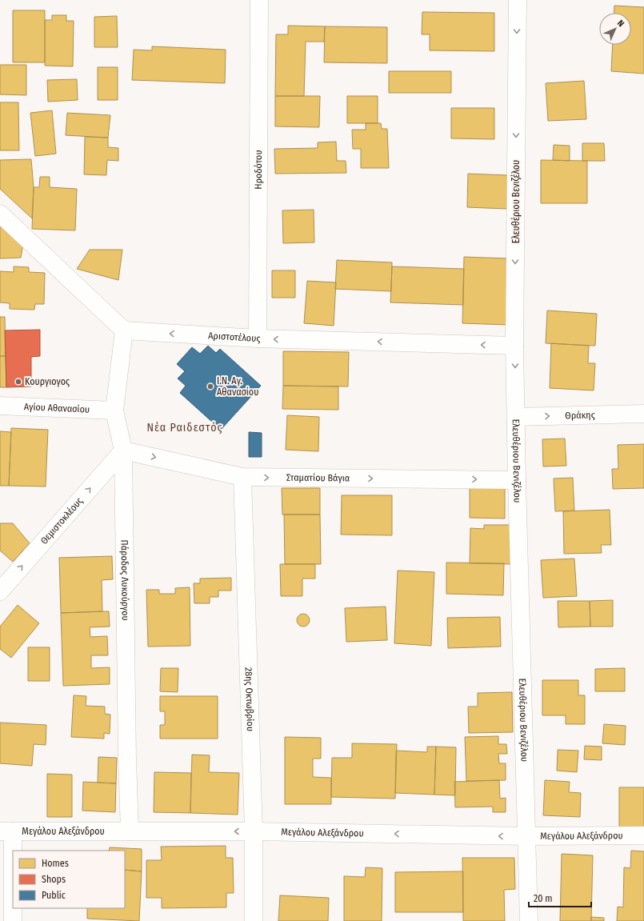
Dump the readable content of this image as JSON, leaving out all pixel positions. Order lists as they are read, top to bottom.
{
  "streets": {
    "street": [
      "Ηροδότου",
      "Ελευθέριου Βενιζέλου",
      "Αριστοτέλους",
      "Αγίου Αθανασίου",
      "Θράκης",
      "Σταματίου Βάγια",
      "Θεμιστοκλέους",
      "Πάροδος Λυκούργου",
      "28ης Οκτωβρίου",
      "Μεγάλου Αλεξάνδρου"
    ]
  },
  "crossings": [
    ["Ηροδότου", "Αριστοτέλους"],
    ["Ελευθέριου Βενιζέλου", "Αριστοτέλους"],
    ["Ελευθέριου Βενιζέλου", "Θράκης"],
    ["Ελευθέριου Βενιζέλου", "Σταματίου Βάγια"],
    ["Ελευθέριου Βενιζέλου", "Μεγάλου Αλεξάνδρου"],
    ["Αριστοτέλους", "Πάροδος Λυκούργου"],
    ["Αγίου Αθανασίου", "Πάροδος Λυκούργου"],
    ["Σταματίου Βάγια", "Θεμιστοκλέους"],
    ["Σταματίου Βάγια", "Πάροδος Λυκούργου"],
    ["Σταματίου Βάγια", "28ης Οκτωβρίου"],
    ["Θεμιστοκλέους", "Πάροδος Λυκούργου"],
    ["Πάροδος Λυκούργου", "Μεγάλου Αλεξάνδρου"],
    ["28ης Οκτωβρίου", "Μεγάλου Αλεξάνδρου"]
  ],
  "one_way": [
    "Ελευθέριου Βενιζέλου",
    "Αριστοτέλους",
    "Θράκης",
    "Σταματίου Βάγια",
    "Θεμιστοκλέους",
    "Μεγάλου Αλεξάνδρου"
  ],
  "districts": ["Νέα Ραιδεστός"],
  "places": ["Κουργιογος", "Ι.Ν. Αγ. Αθανασίου"],
  "legend": ["Homes", "Shops", "Public"],
  "scale_bar": "20 m",
  "north": "top right"
}
